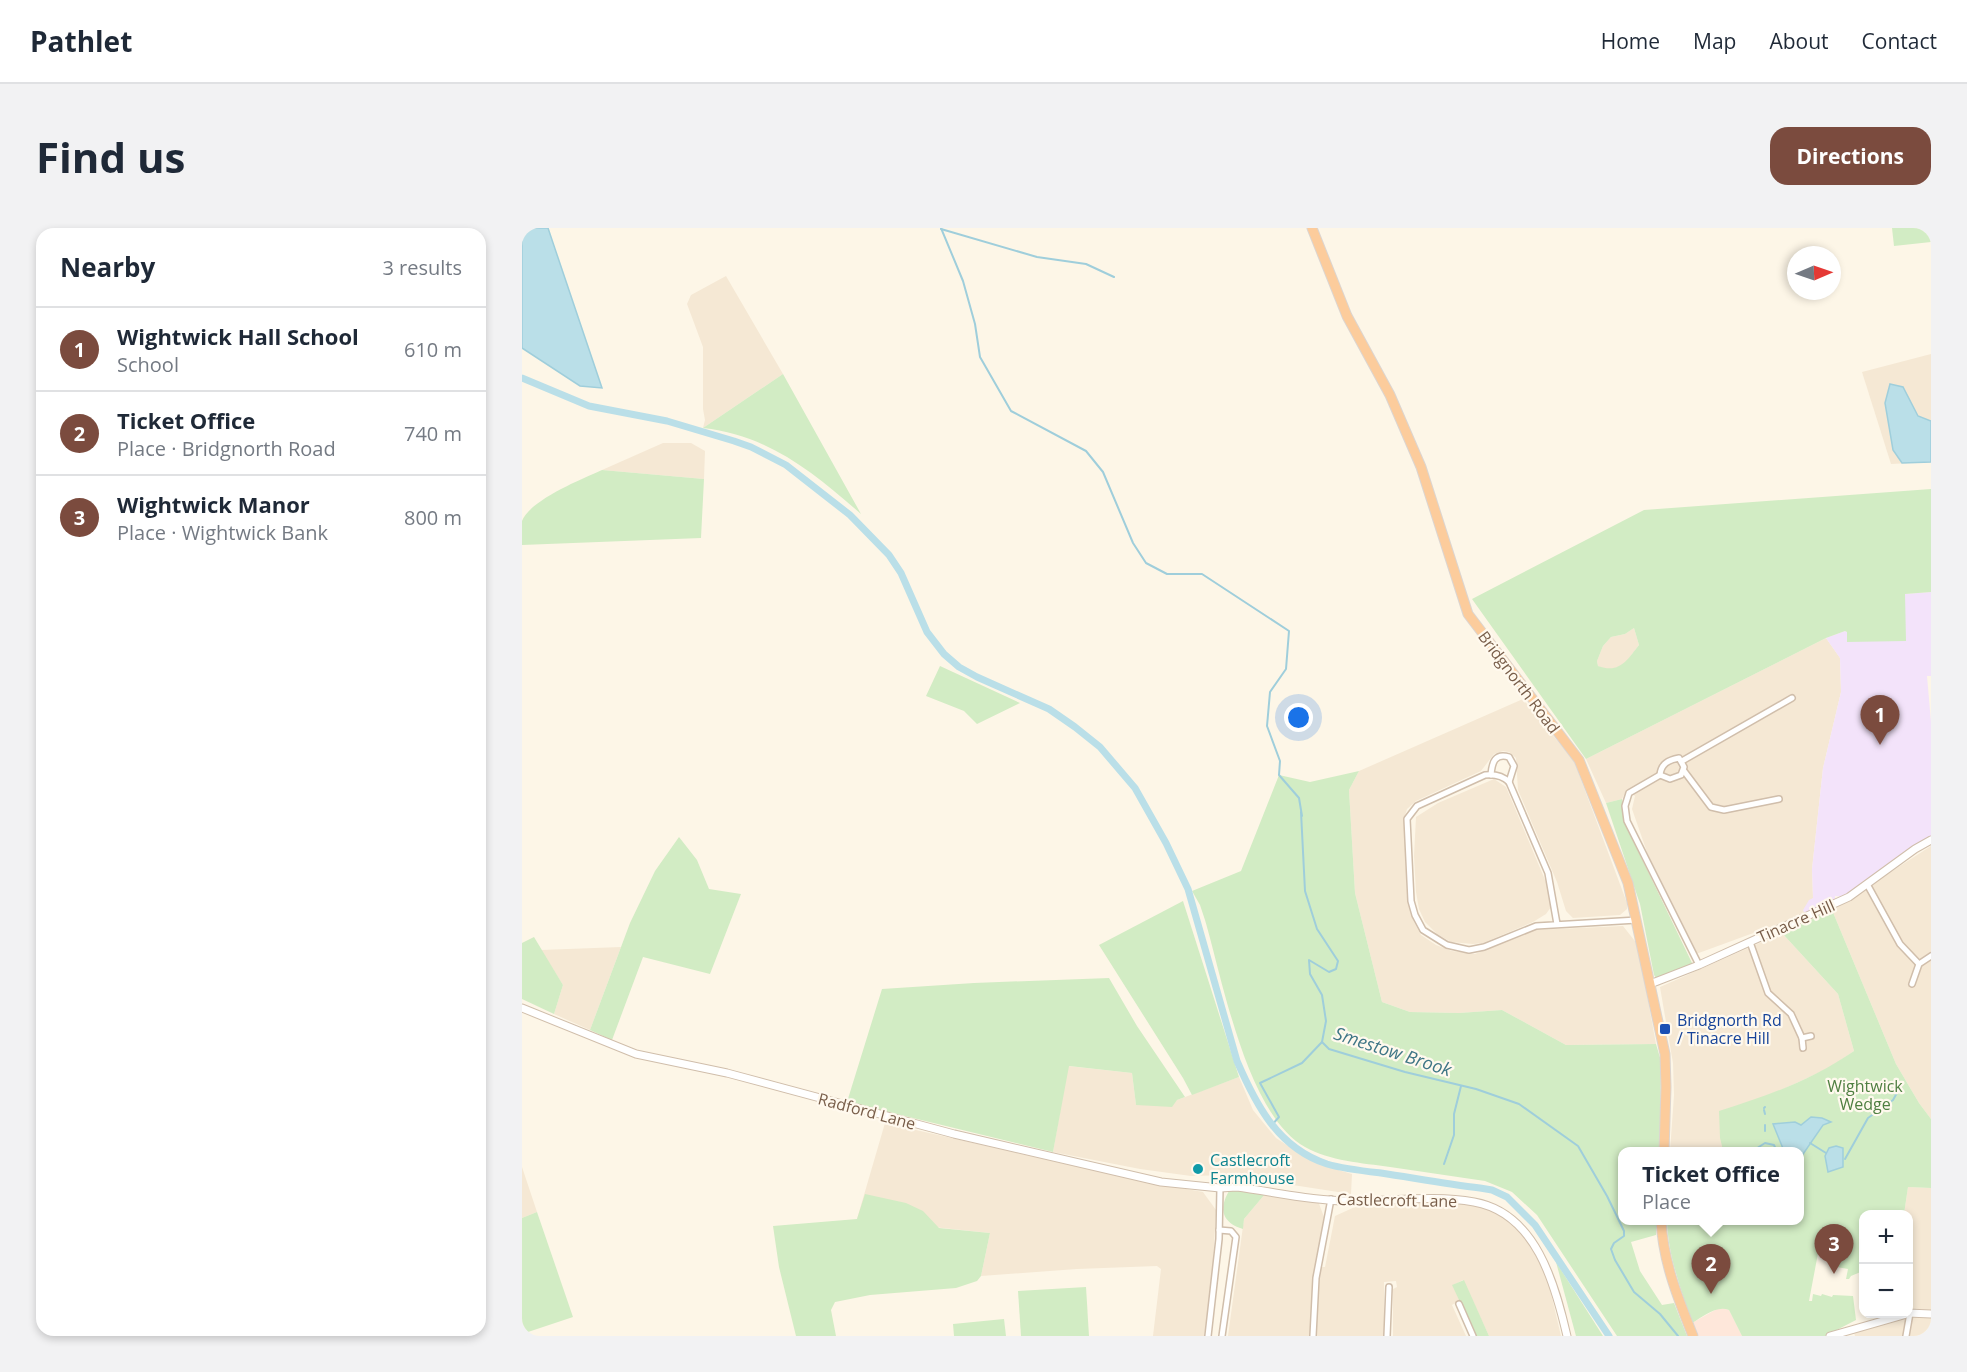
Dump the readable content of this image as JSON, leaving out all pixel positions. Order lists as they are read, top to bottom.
{
  "streets": {
    "highway": ["Bridgnorth Road"],
    "street": ["Tinacre Hill", "Radford Lane", "Castlecroft Lane"]
  },
  "crossings": [
    ["Bridgnorth Road", "Tinacre Hill"],
    ["Radford Lane", "Castlecroft Lane"]
  ],
  "water": ["Smestow Brook"],
  "parks": ["Wightwick Wedge"],
  "places": {
    "transit": ["Bridgnorth Rd / Tinacre Hill"],
    "other": ["Castlecroft Farmhouse"]
  },
  "north": "right",
  "page": {
    "header": "Pathlet",
    "nav": [
      "Home",
      "Map",
      "About",
      "Contact"
    ],
    "buttons": "Directions",
    "title": "Find us",
    "heading": ["Nearby", "3 results"],
    "list": [
      {
        "mark": "1",
        "name": "Wightwick Hall School",
        "note": "School",
        "value": "610 m"
      },
      {
        "mark": "2",
        "name": "Ticket Office",
        "note": "Place · Bridgnorth Road",
        "value": "740 m"
      },
      {
        "mark": "3",
        "name": "Wightwick Manor",
        "note": "Place · Wightwick Bank",
        "value": "800 m"
      }
    ],
    "pins": ["1", "3", "2"],
    "popup": ["Ticket Office", "Place"],
    "map_buttons": ["+", "−"]
  }
}
